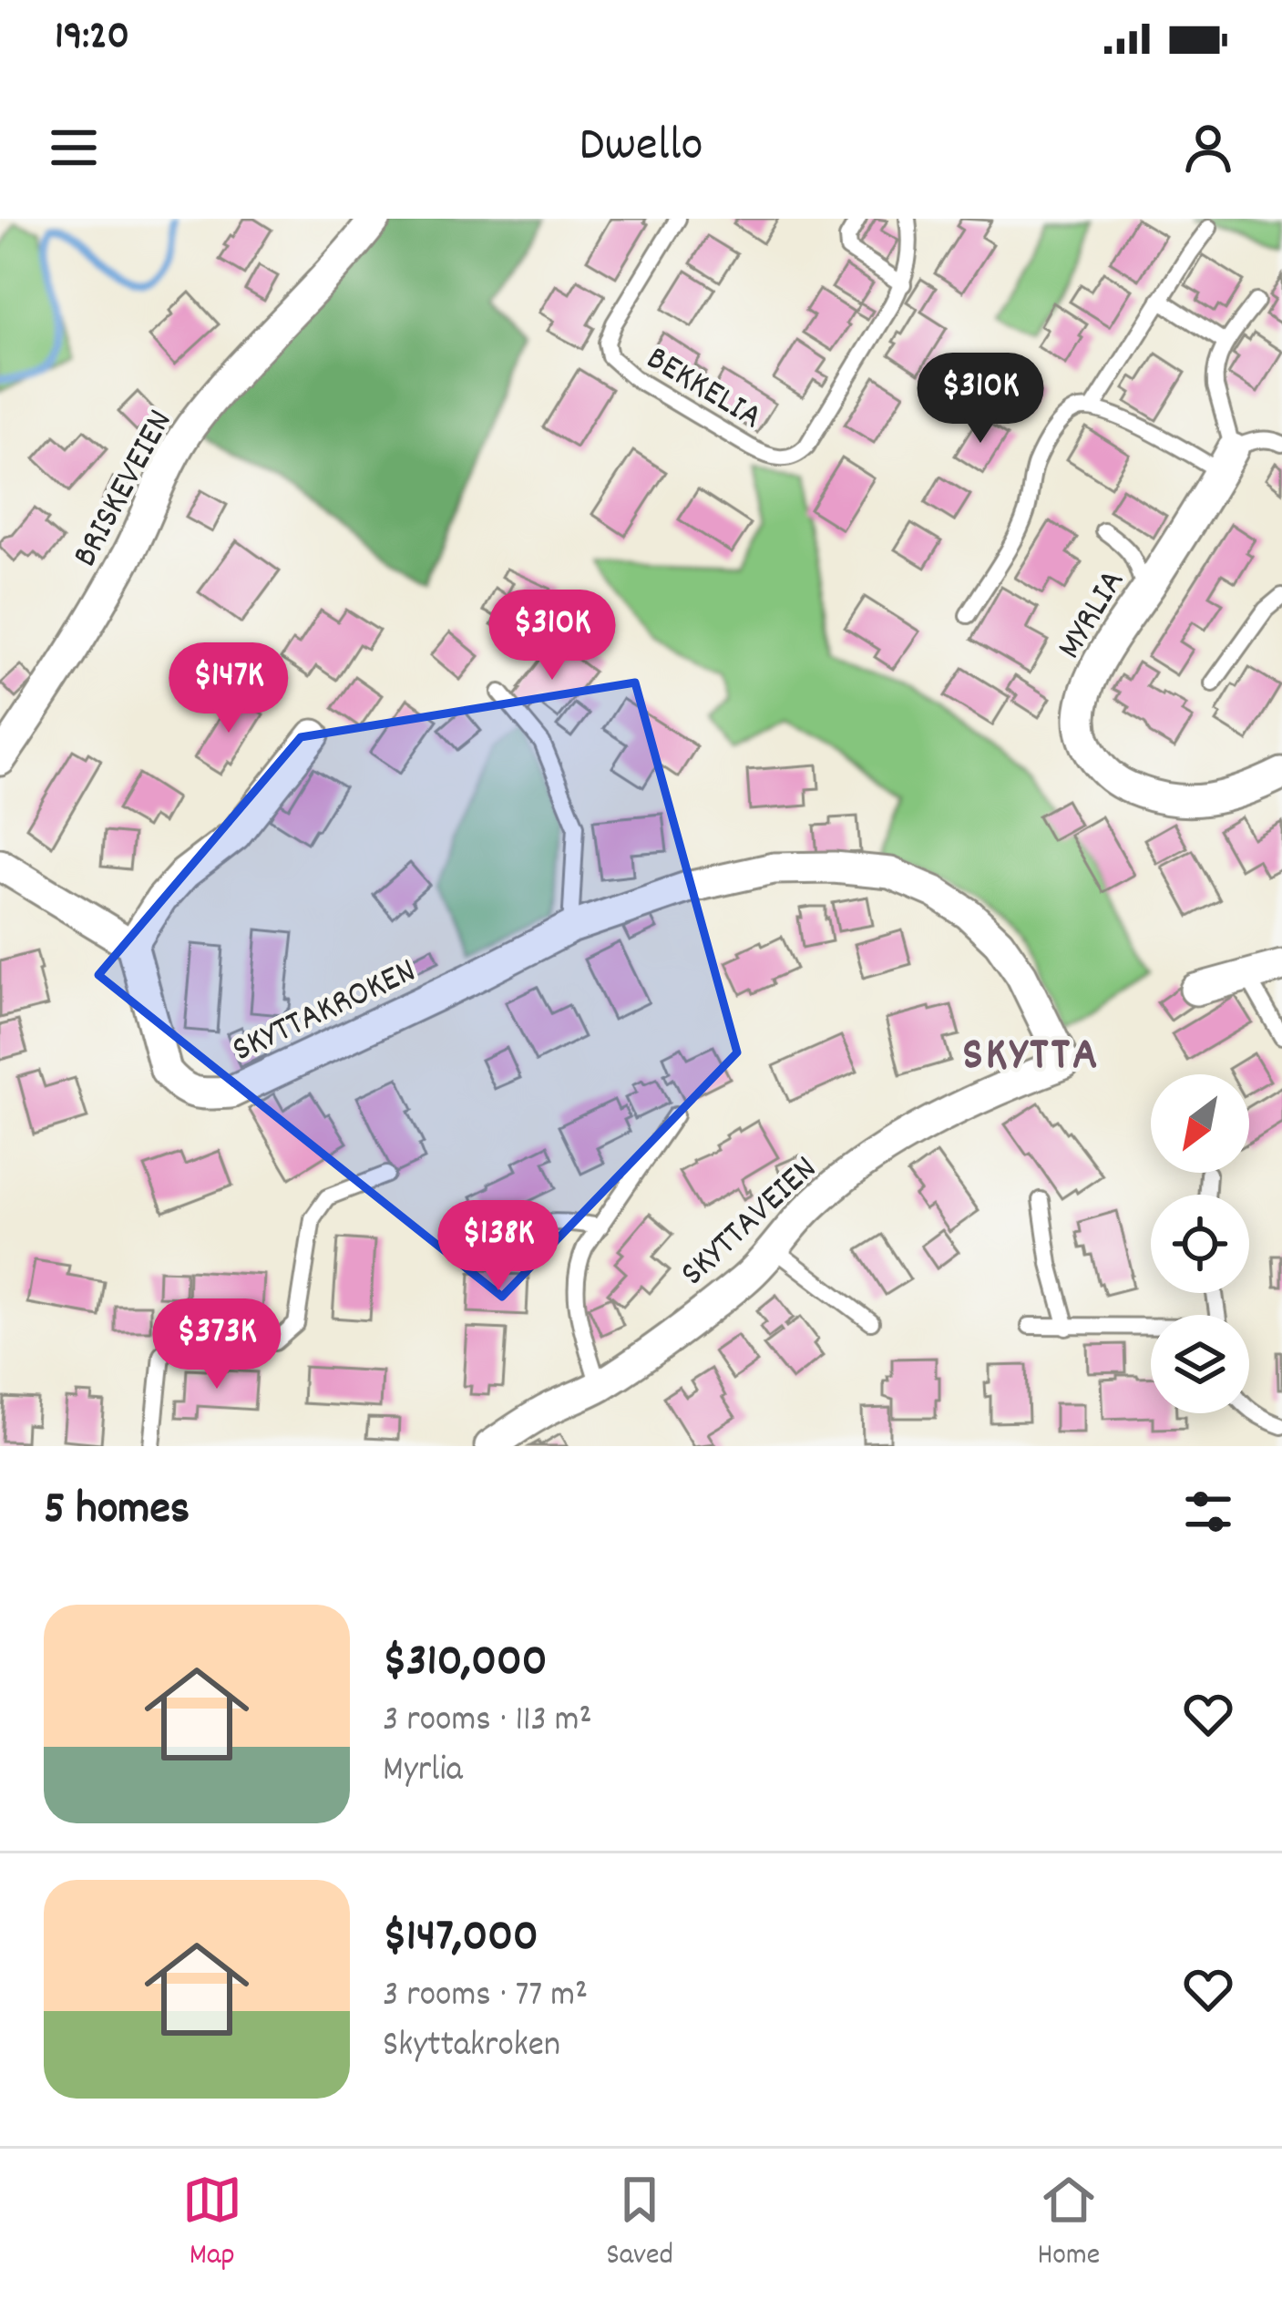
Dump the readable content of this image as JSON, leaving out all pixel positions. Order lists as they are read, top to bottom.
{
  "streets": {
    "street": [
      "BRISKEVEIEN",
      "MYRLIA",
      "SKYTTAKROKEN",
      "SKYTTAVEIEN"
    ],
    "lane": ["BEKKELIA"]
  },
  "crossings": [
    ["SKYTTAKROKEN", "SKYTTAVEIEN"]
  ],
  "districts": ["SKYTTA"],
  "north": "bottom left",
  "page": {
    "status": "19:20",
    "header": "Dwello",
    "price": [
      "$310K",
      "$310K",
      "$147K",
      "$138K",
      "$373K"
    ],
    "heading": "5 homes",
    "list": [
      {
        "name": "$310,000",
        "note": "3 rooms · 113 m² · Myrlia"
      },
      {
        "name": "$147,000",
        "note": "3 rooms · 77 m² · Skyttakroken"
      }
    ],
    "tabs": ["Map", "Saved", "Home"]
  }
}
